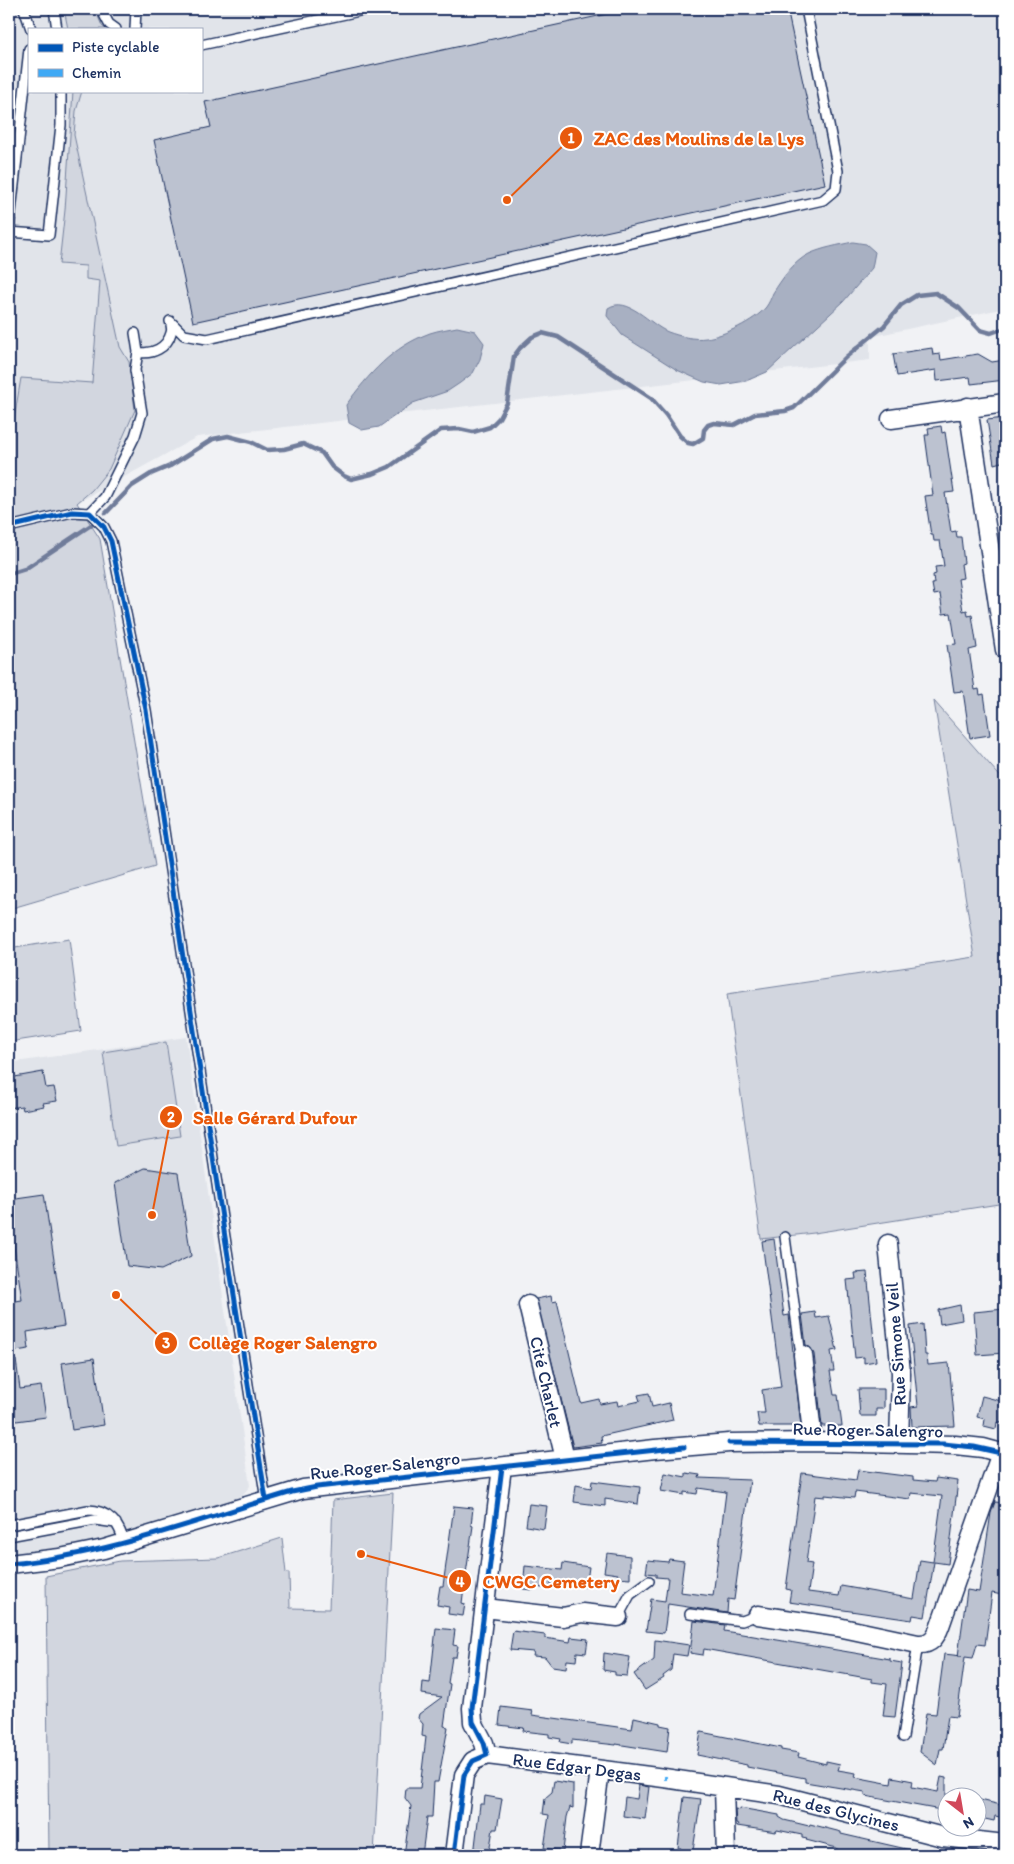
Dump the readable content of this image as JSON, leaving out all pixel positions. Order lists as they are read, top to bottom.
{
  "streets": {
    "street": [
      "Rue Simone Veil",
      "Cité Charlet",
      "Rue Roger Salengro",
      "Rue Edgar Degas",
      "Rue des Glycines"
    ]
  },
  "crossings": [
    ["Rue Simone Veil", "Rue Roger Salengro"],
    ["Cité Charlet", "Rue Roger Salengro"],
    ["Rue Edgar Degas", "Rue des Glycines"]
  ],
  "places": [
    "ZAC des Moulins de la Lys",
    "Salle Gérard Dufour",
    "Collège Roger Salengro",
    "CWGC Cemetery"
  ],
  "legend": ["Piste cyclable", "Chemin"],
  "north": "bottom right"
}
